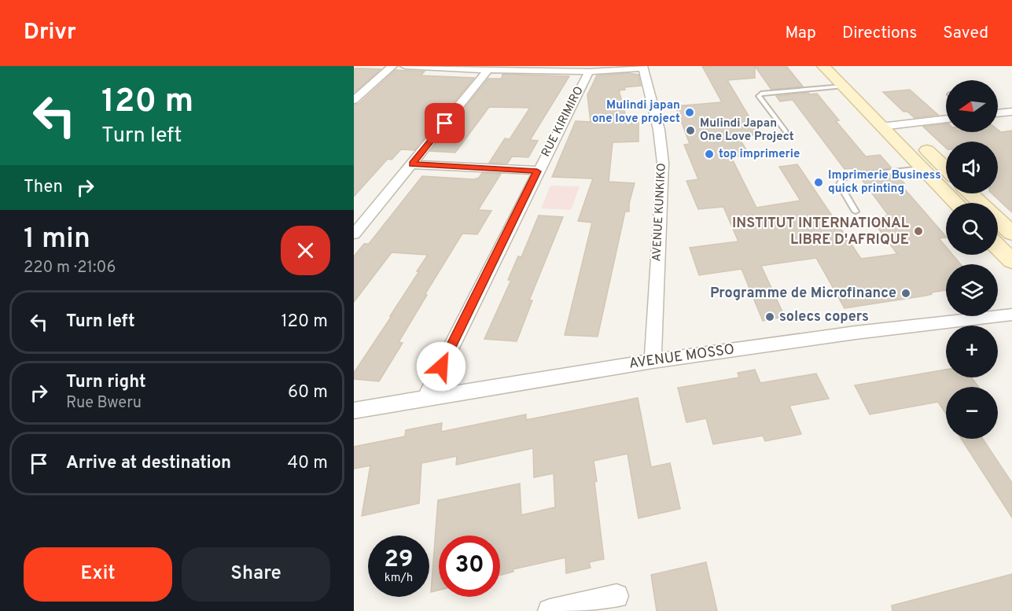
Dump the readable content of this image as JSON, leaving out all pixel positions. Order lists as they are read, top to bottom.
{
  "streets": {
    "street": ["RUE KIRIMIRO", "AVENUE KUNKIKO", "AVENUE MOSSO"]
  },
  "crossings": [
    ["RUE KIRIMIRO", "AVENUE KUNKIKO"],
    ["RUE KIRIMIRO", "AVENUE MOSSO"],
    ["AVENUE KUNKIKO", "AVENUE MOSSO"]
  ],
  "places": [
    "Mulindi japan one love project",
    "Mulindi Japan One Love Project",
    "top imprimerie",
    "Imprimerie Business quick printing",
    "INSTITUT INTERNATIONAL LIBRE D'AFRIQUE",
    "Programme de Microfinance",
    "solecs copers"
  ],
  "north": "left",
  "page": {
    "header": "Drivr",
    "nav": ["Map", "Directions", "Saved"],
    "turn": ["120 m", "Turn left"],
    "map_buttons": ["+", "−"],
    "then": "Then",
    "heading": ["1 min", "220 m · 21:06"],
    "list": [
      {
        "name": "Turn left",
        "value": "120 m"
      },
      {
        "name": "Turn right",
        "note": "Rue Bweru",
        "value": "60 m"
      },
      {
        "name": "Arrive at destination",
        "value": "40 m"
      }
    ],
    "speed": "29 km/h",
    "limit": "30",
    "buttons": ["Exit", "Share"]
  }
}
